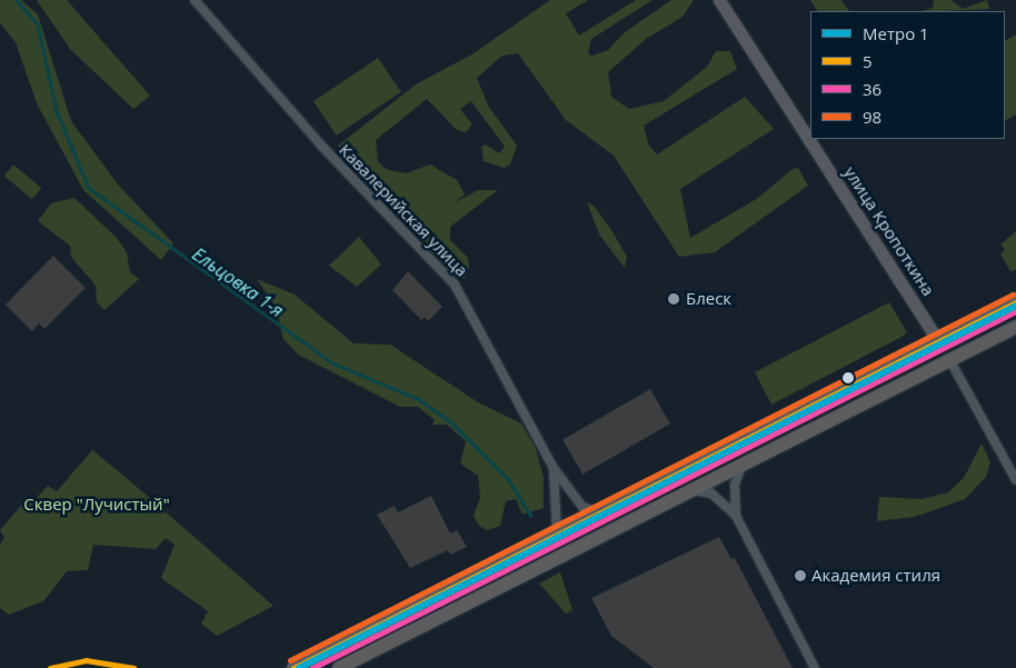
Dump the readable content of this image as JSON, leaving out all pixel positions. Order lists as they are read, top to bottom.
{
  "streets": {
    "main road": ["улица Кропоткина"],
    "street": ["Кавалерийская улица"]
  },
  "water": ["Ельцовка 1-я"],
  "parks": ["Сквер \"Лучистый\""],
  "places": ["Блеск", "Академия стиля"],
  "lines": [
    "transit line 98",
    "transit line 5",
    "metro line 1",
    "transit line 36"
  ],
  "legend": [
    "Метро 1",
    "5",
    "36",
    "98"
  ]
}
